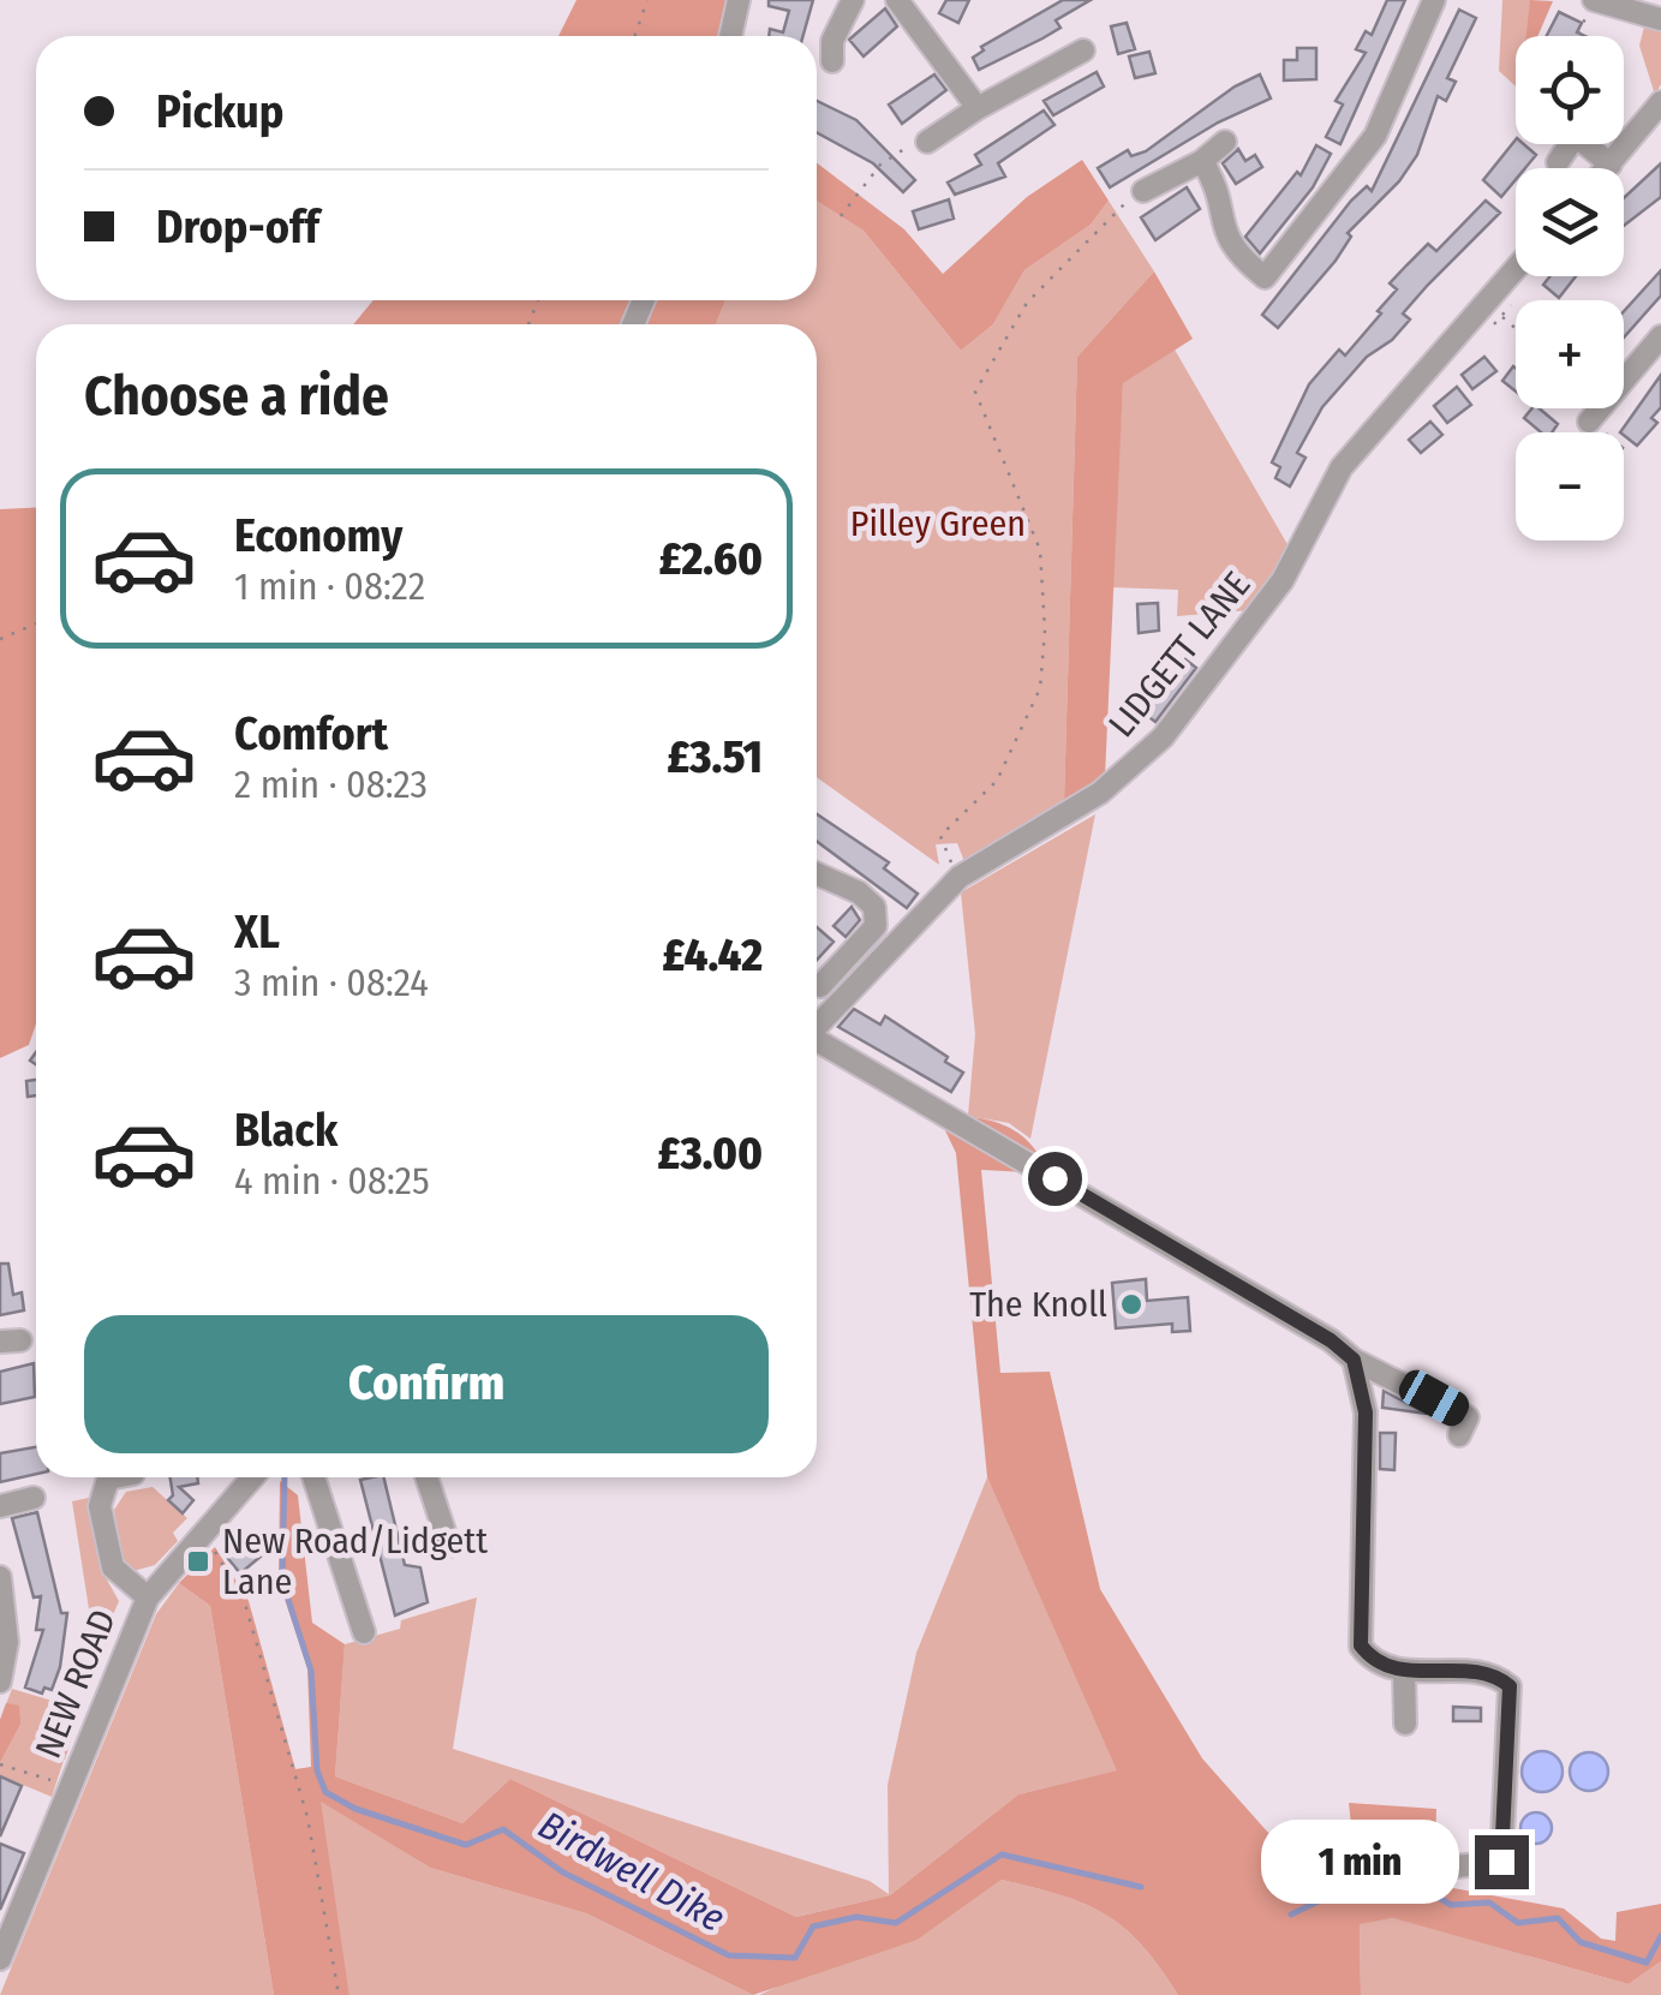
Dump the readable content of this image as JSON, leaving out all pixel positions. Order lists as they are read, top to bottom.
{
  "streets": {
    "street": ["LIDGETT LANE", "NEW ROAD"]
  },
  "water": ["Birdwell Dike"],
  "parks": ["Pilley Green"],
  "places": {
    "other": ["The Knoll"],
    "transit": ["New Road/Lidgett Lane"]
  },
  "page": {
    "map_buttons": ["+", "−"],
    "banner": ["Pickup", "Drop-off"],
    "heading": "Choose a ride",
    "list": [
      {
        "name": "Economy",
        "note": "1 min · 08:22",
        "value": "£2.60"
      },
      {
        "name": "Comfort",
        "note": "2 min · 08:23",
        "value": "£3.51"
      },
      {
        "name": "XL",
        "note": "3 min · 08:24",
        "value": "£4.42"
      },
      {
        "name": "Black",
        "note": "4 min · 08:25",
        "value": "£3.00"
      }
    ],
    "buttons": "Confirm",
    "bubble": "1 min"
  }
}
